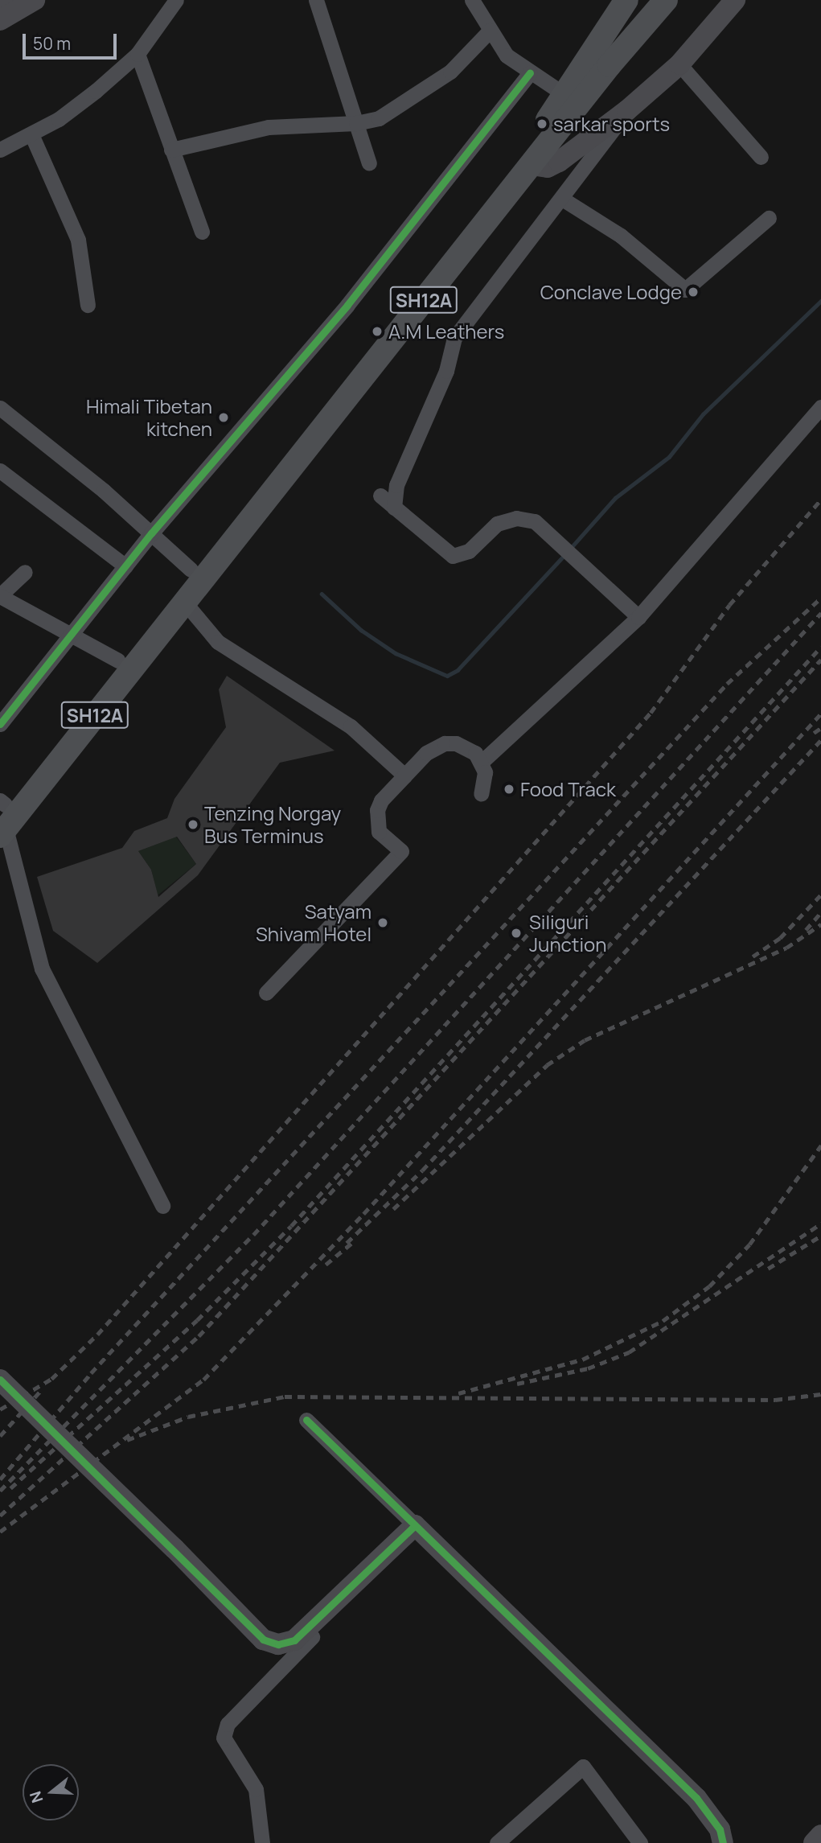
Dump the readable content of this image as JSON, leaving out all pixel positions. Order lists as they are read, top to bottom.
{
  "streets": {
    "main road": ["SH12A"]
  },
  "places": [
    "sarkar sports",
    "Conclave Lodge",
    "A.M Leathers",
    "Himali Tibetan kitchen",
    "Food Track",
    "Tenzing Norgay Bus Terminus",
    "Satyam Shivam Hotel",
    "Siliguri Junction"
  ],
  "scale_bar": "50 m",
  "north": "left"
}
